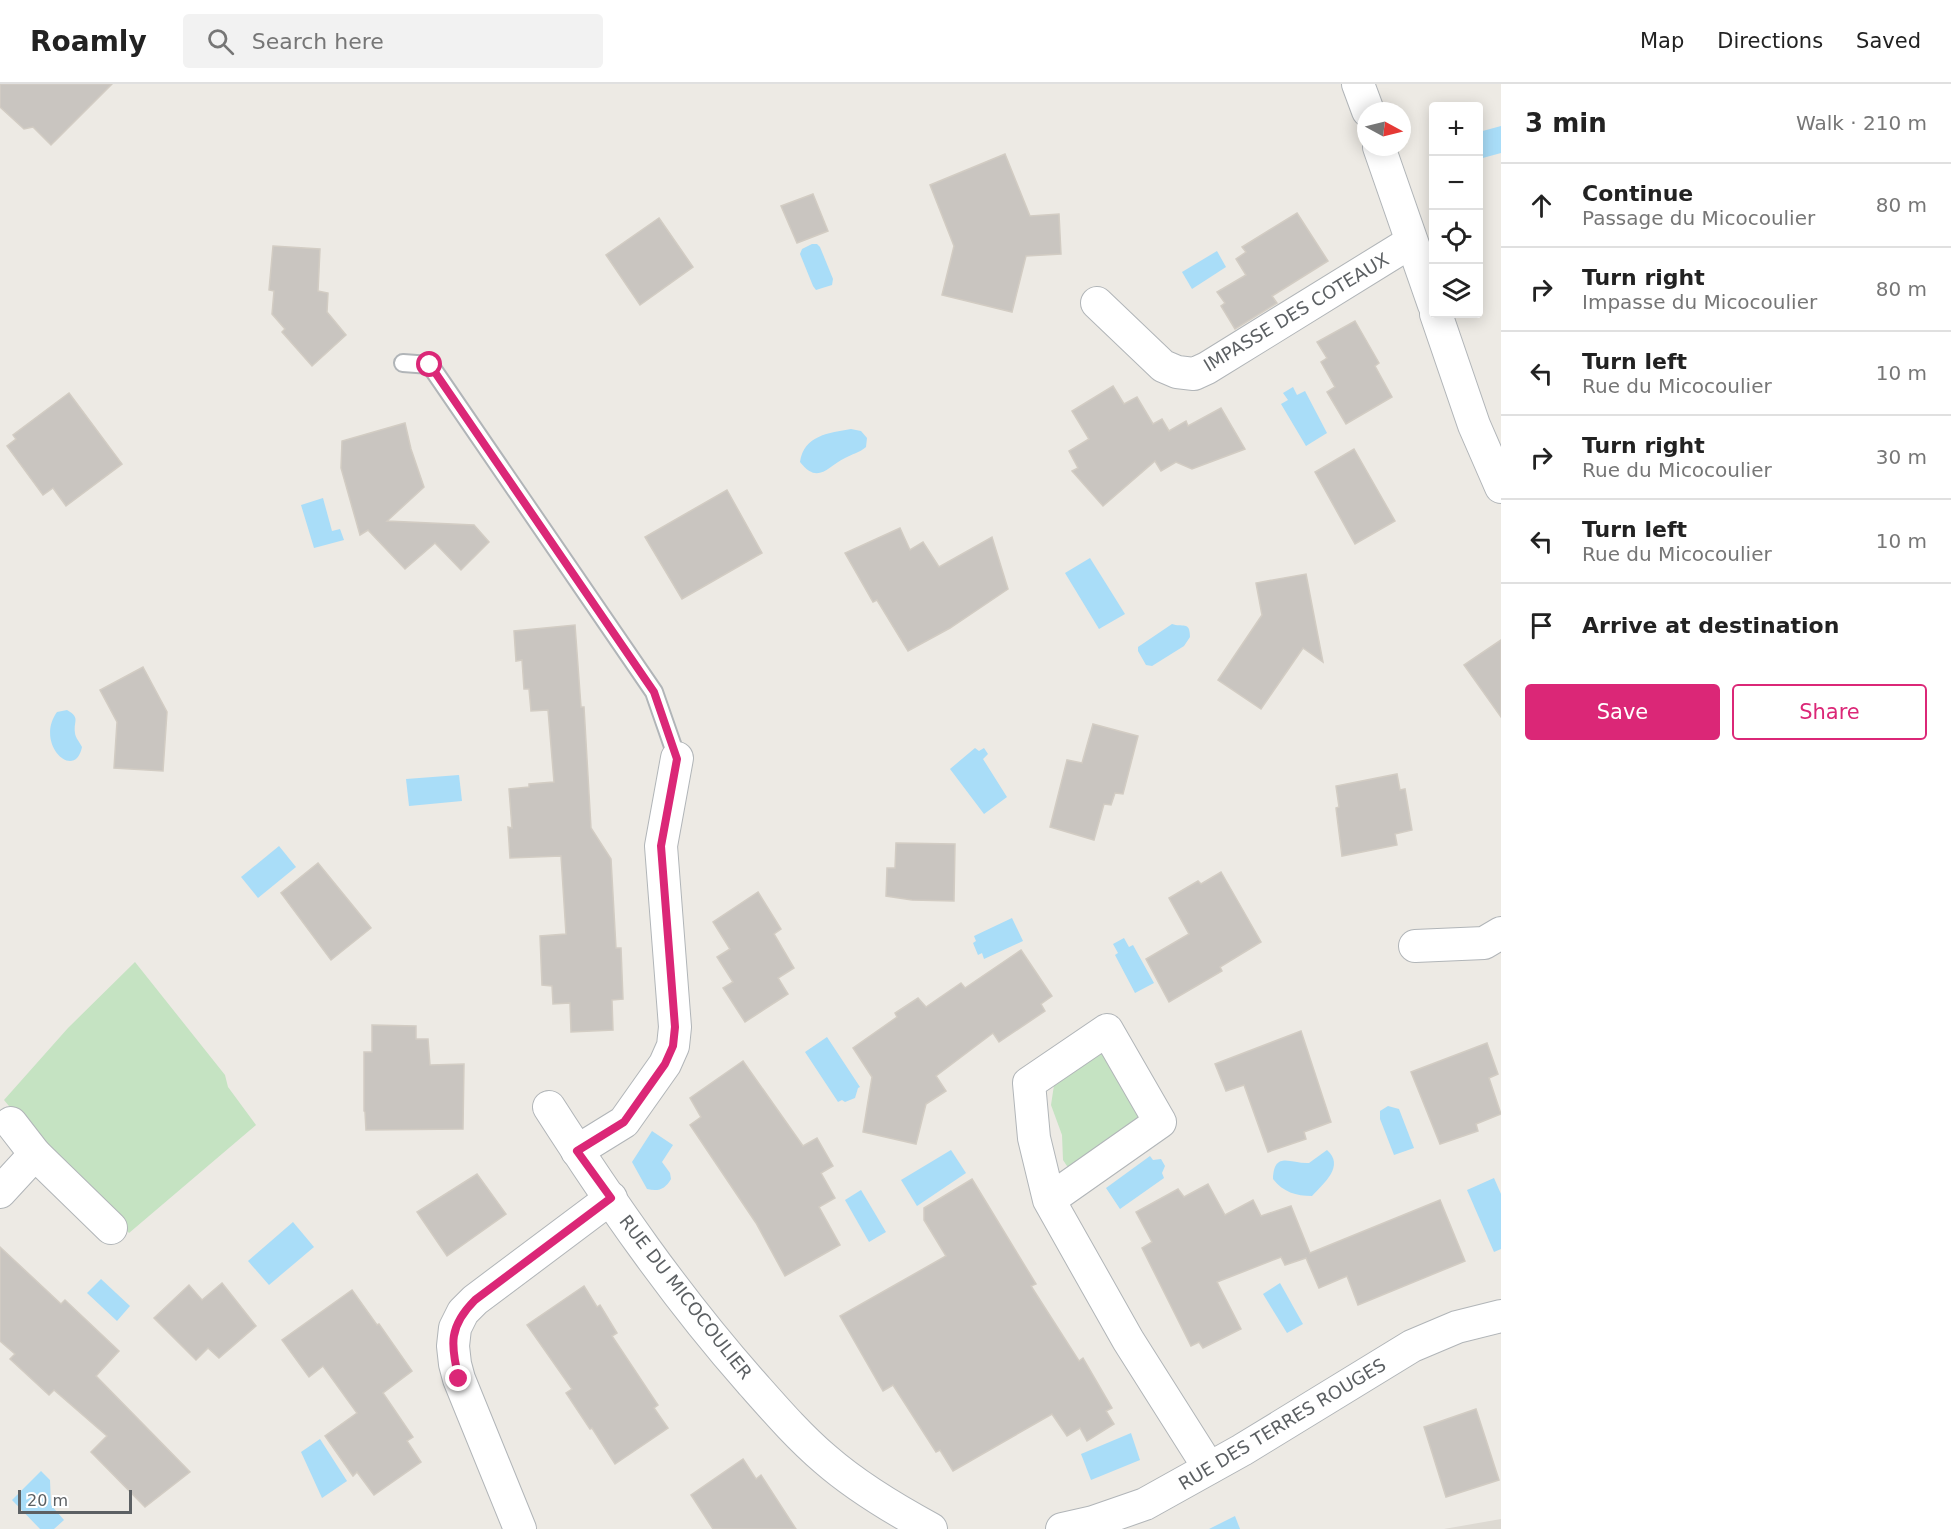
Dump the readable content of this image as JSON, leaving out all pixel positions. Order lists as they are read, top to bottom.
{
  "streets": {
    "street": ["IMPASSE DES COTEAUX", "RUE DU MICOCOULIER", "RUE DES TERRES ROUGES"]
  },
  "scale_bar": "20 m",
  "north": "right",
  "page": {
    "header": "Roamly",
    "search": "Search here",
    "nav": ["Map", "Directions", "Saved"],
    "heading": ["3 min", "Walk · 210 m"],
    "map_buttons": ["+", "−"],
    "list": [
      ["Continue", "Passage du Micocoulier", "80 m"],
      ["Turn right", "Impasse du Micocoulier", "80 m"],
      ["Turn left", "Rue du Micocoulier", "10 m"],
      ["Turn right", "Rue du Micocoulier", "30 m"],
      ["Turn left", "Rue du Micocoulier", "10 m"],
      "Arrive at destination"
    ],
    "buttons": ["Save", "Share"],
    "scale": "20 m"
  }
}
